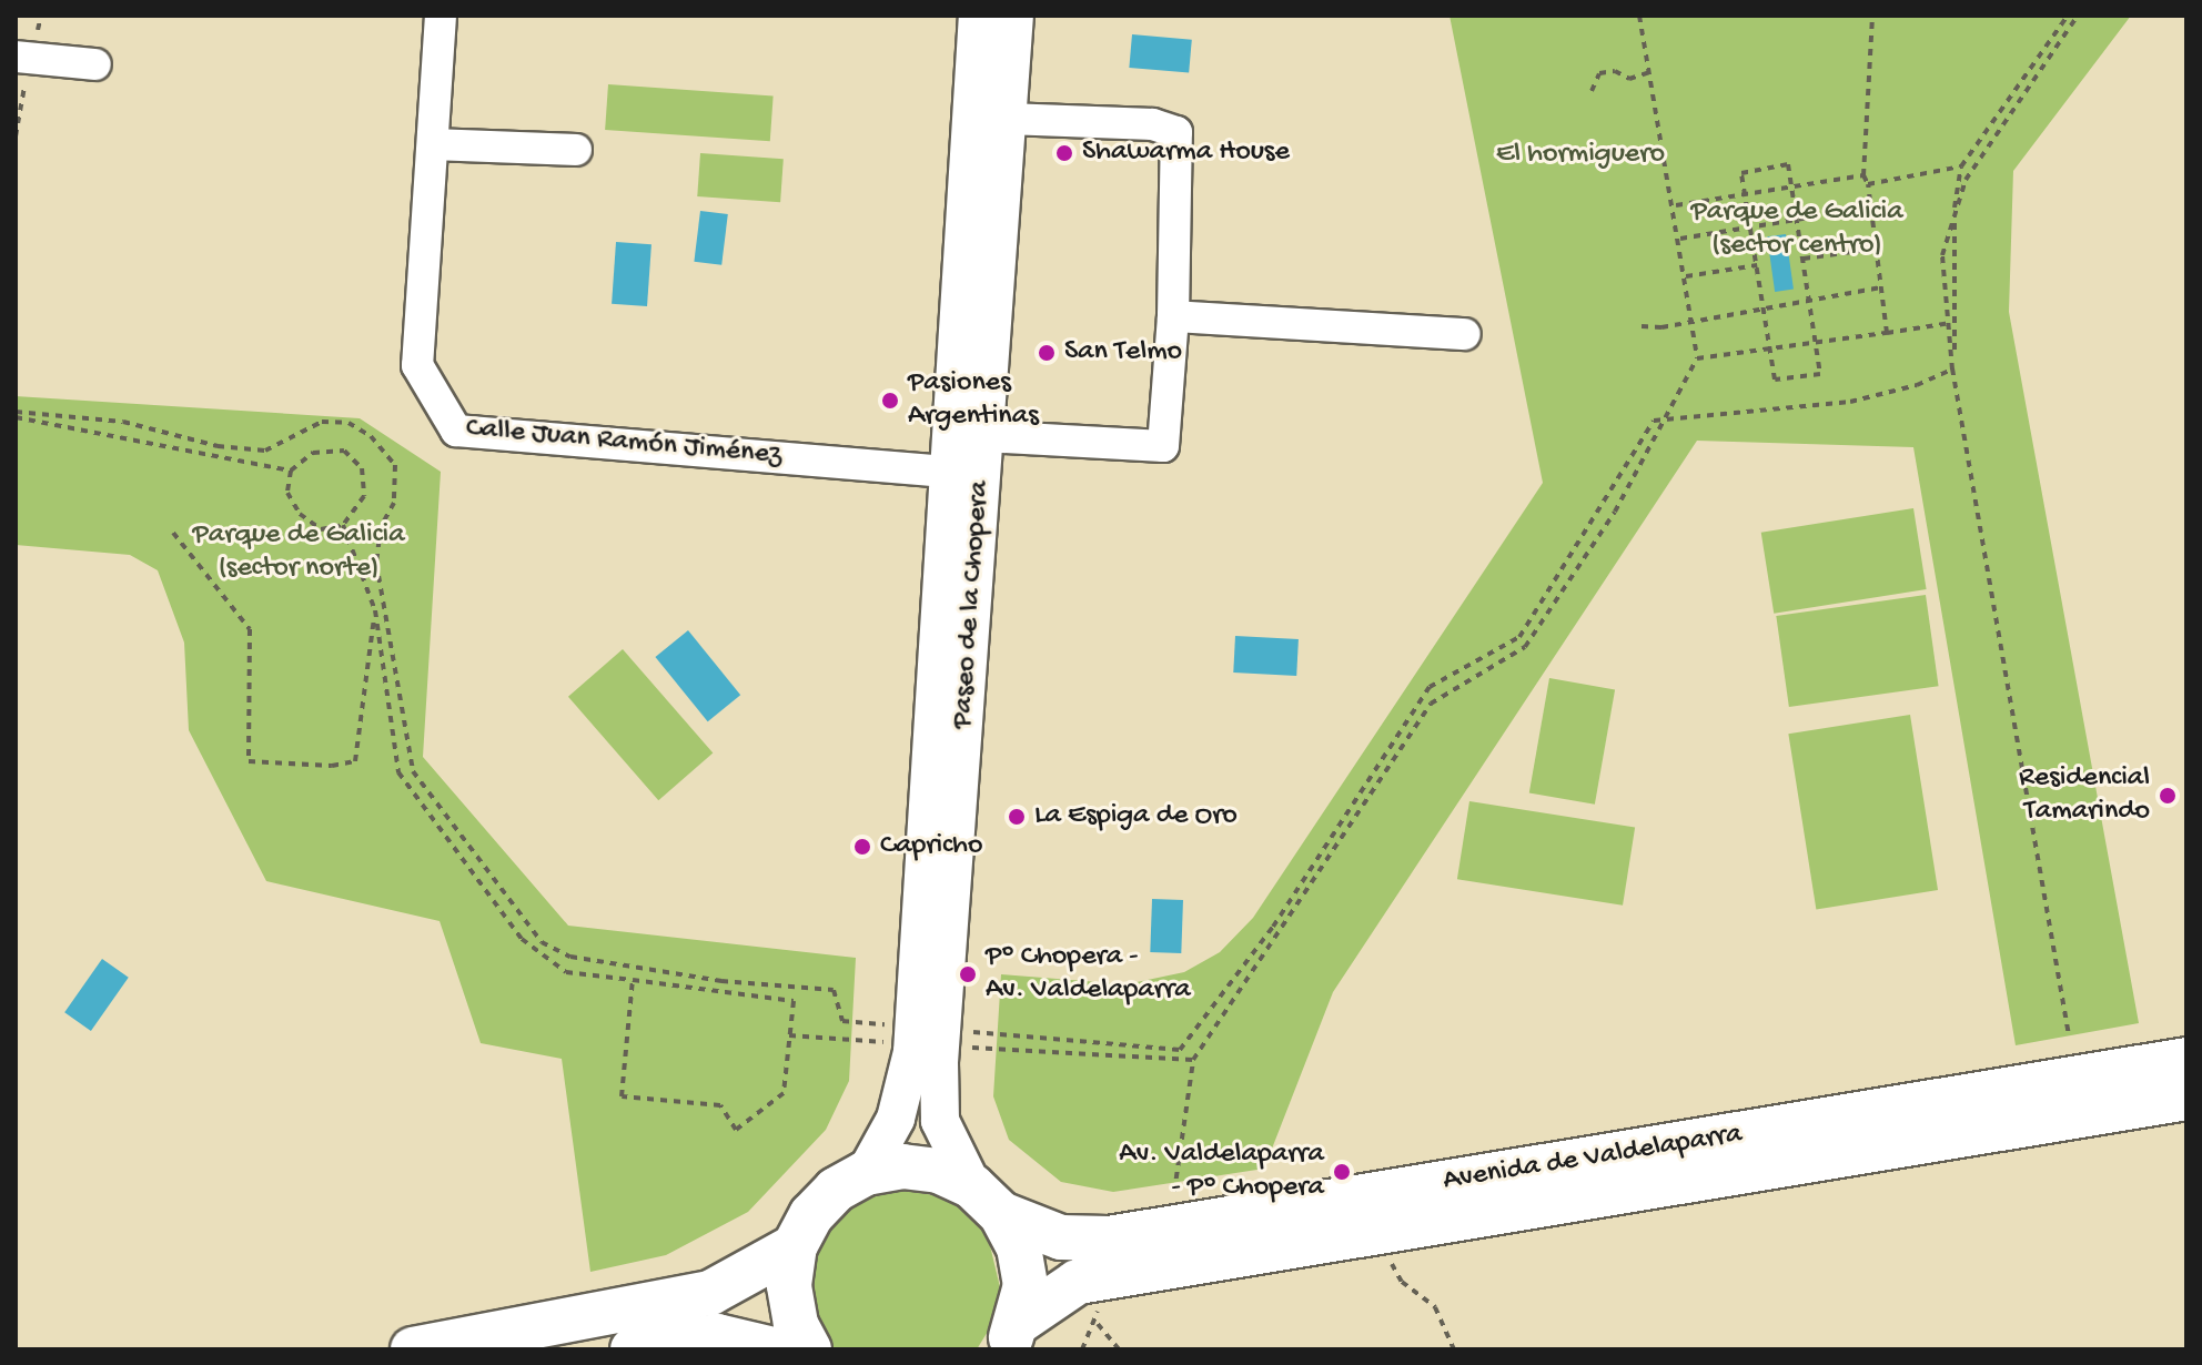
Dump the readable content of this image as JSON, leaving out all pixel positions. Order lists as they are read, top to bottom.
{
  "streets": {
    "highway": ["Avenida de Valdelaparra"],
    "main road": ["Paseo de la Chopera"],
    "street": ["Calle Juan Ramón Jiménez"]
  },
  "crossings": [
    ["Calle Juan Ramón Jiménez", "Paseo de la Chopera"],
    ["Paseo de la Chopera", "Avenida de Valdelaparra"]
  ],
  "parks": ["El hormiguero", "Parque de Galicia (sector centro)", "Parque de Galicia (sector norte)"],
  "places": [
    "Shawarma House",
    "San Telmo",
    "Pasiones Argentinas",
    "Residencial Tamarindo",
    "La Espiga de Oro",
    "Capricho",
    "Pº Chopera - Av. Valdelaparra",
    "Av. Valdelaparra - Pº Chopera"
  ]
}
